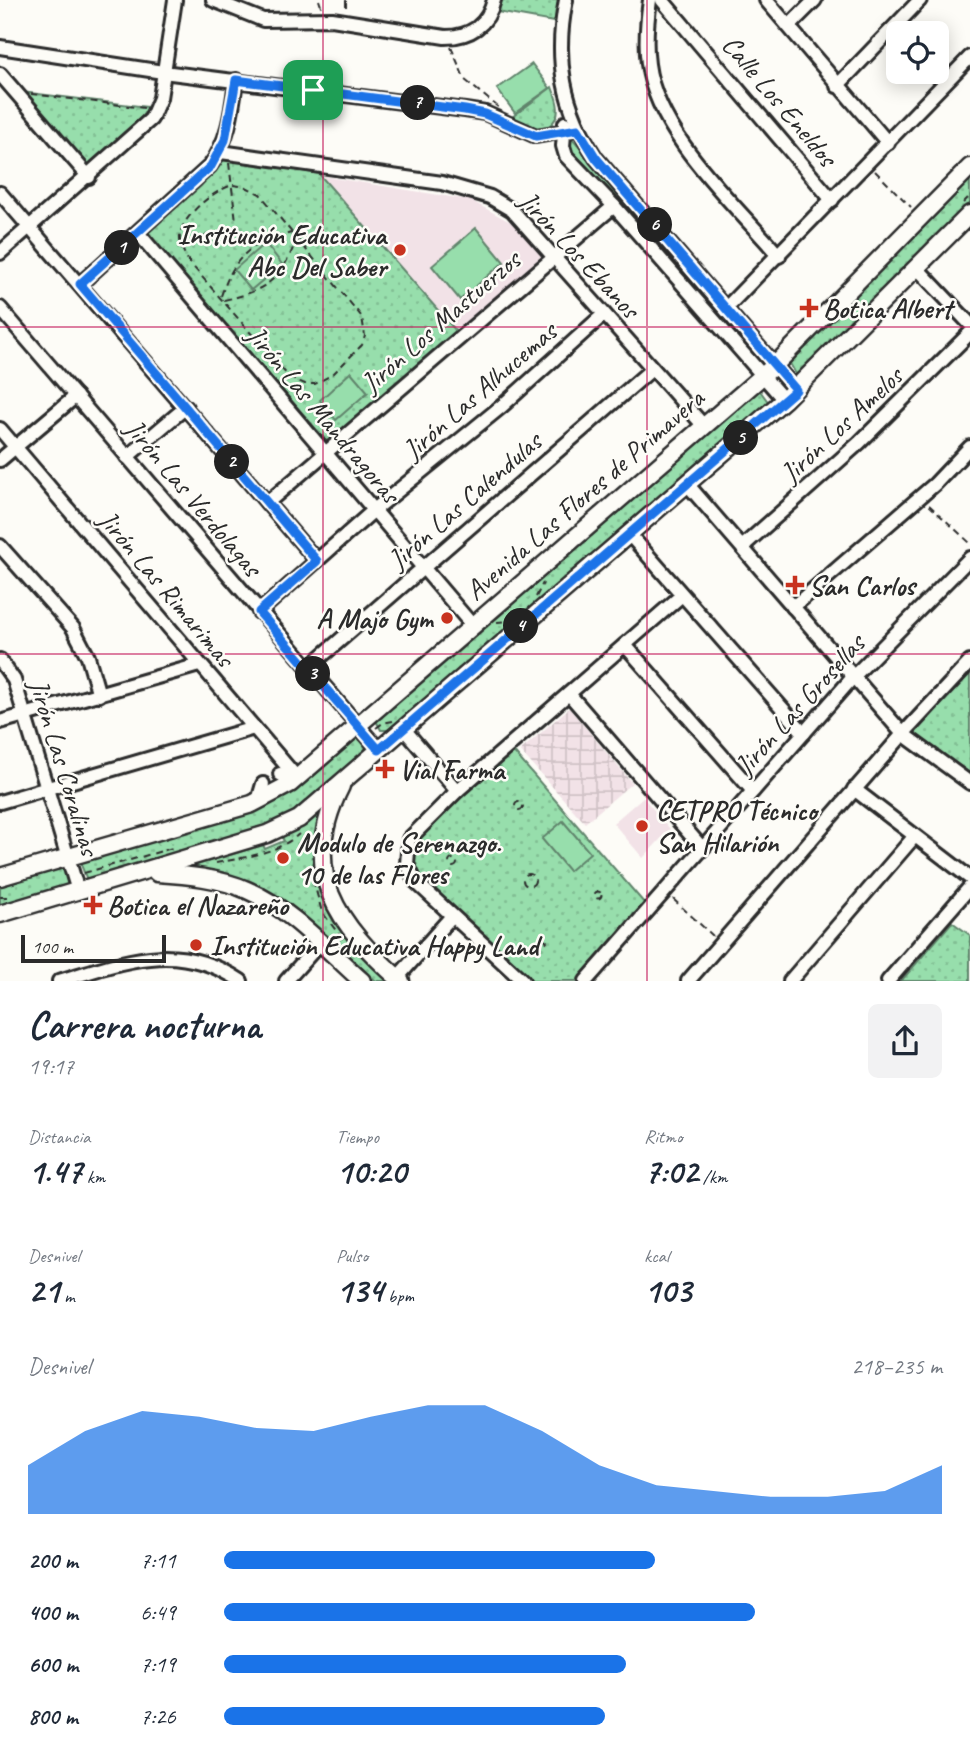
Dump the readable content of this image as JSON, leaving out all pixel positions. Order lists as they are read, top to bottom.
{
  "streets": {
    "main road": ["Avenida Las Flores de Primavera"],
    "street": [
      "Calle Los Eneldos",
      "Jirón Los Ebanos",
      "Jirón Los Mastuerzos",
      "Jirón Las Alhucemas",
      "Jirón Las Mandragoras",
      "Jirón Los Amelos",
      "Jirón Las Verdolagas",
      "Jirón Las Calendulas",
      "Jirón Las Rimarimas",
      "Jirón Las Grosellas",
      "Jirón Las Coralinas"
    ]
  },
  "crossings": [
    ["Jirón Los Ebanos", "Jirón Los Mastuerzos"],
    ["Jirón Los Ebanos", "Jirón Las Alhucemas"],
    ["Jirón Los Ebanos", "Avenida Las Flores de Primavera"],
    ["Jirón Los Ebanos", "Jirón Las Calendulas"],
    ["Jirón Los Mastuerzos", "Jirón Las Mandragoras"],
    ["Jirón Las Alhucemas", "Jirón Las Mandragoras"],
    ["Jirón Las Alhucemas", "Jirón Las Verdolagas"],
    ["Jirón Las Mandragoras", "Avenida Las Flores de Primavera"],
    ["Jirón Las Mandragoras", "Jirón Las Calendulas"],
    ["Avenida Las Flores de Primavera", "Jirón Las Verdolagas"],
    ["Avenida Las Flores de Primavera", "Jirón Las Rimarimas"],
    ["Avenida Las Flores de Primavera", "Jirón Las Coralinas"],
    ["Jirón Las Verdolagas", "Jirón Las Calendulas"]
  ],
  "places": {
    "other": [
      "Institución Educativa Abc Del Saber",
      "A Majo Gym",
      "CETPRO Técnico San Hilarión",
      "Modulo de Serenazgo. 10 de las Flores",
      "Institución Educativa Happy Land"
    ],
    "health": [
      "Botica Albert",
      "San Carlos",
      "Vial Farma",
      "Botica el Nazareño"
    ]
  },
  "scale_bar": "100 m",
  "page": {
    "pins": [
      "7",
      "6",
      "1",
      "5",
      "2",
      "4",
      "3"
    ],
    "scale": "100 m",
    "heading": ["Carrera nocturna", "19:17"],
    "stats": [
      ["Distancia", "1.47 km"],
      ["Tiempo", "10:20"],
      ["Ritmo", "7:02 /km"],
      ["Desnivel", "21 m"],
      ["Pulso", "134 bpm"],
      ["kcal", "103"]
    ],
    "chart": ["Desnivel", "218–235 m"],
    "list": [
      {
        "name": "200 m",
        "note": "7:11"
      },
      {
        "name": "400 m",
        "note": "6:49"
      },
      {
        "name": "600 m",
        "note": "7:19"
      },
      {
        "name": "800 m",
        "note": "7:26"
      }
    ]
  }
}
